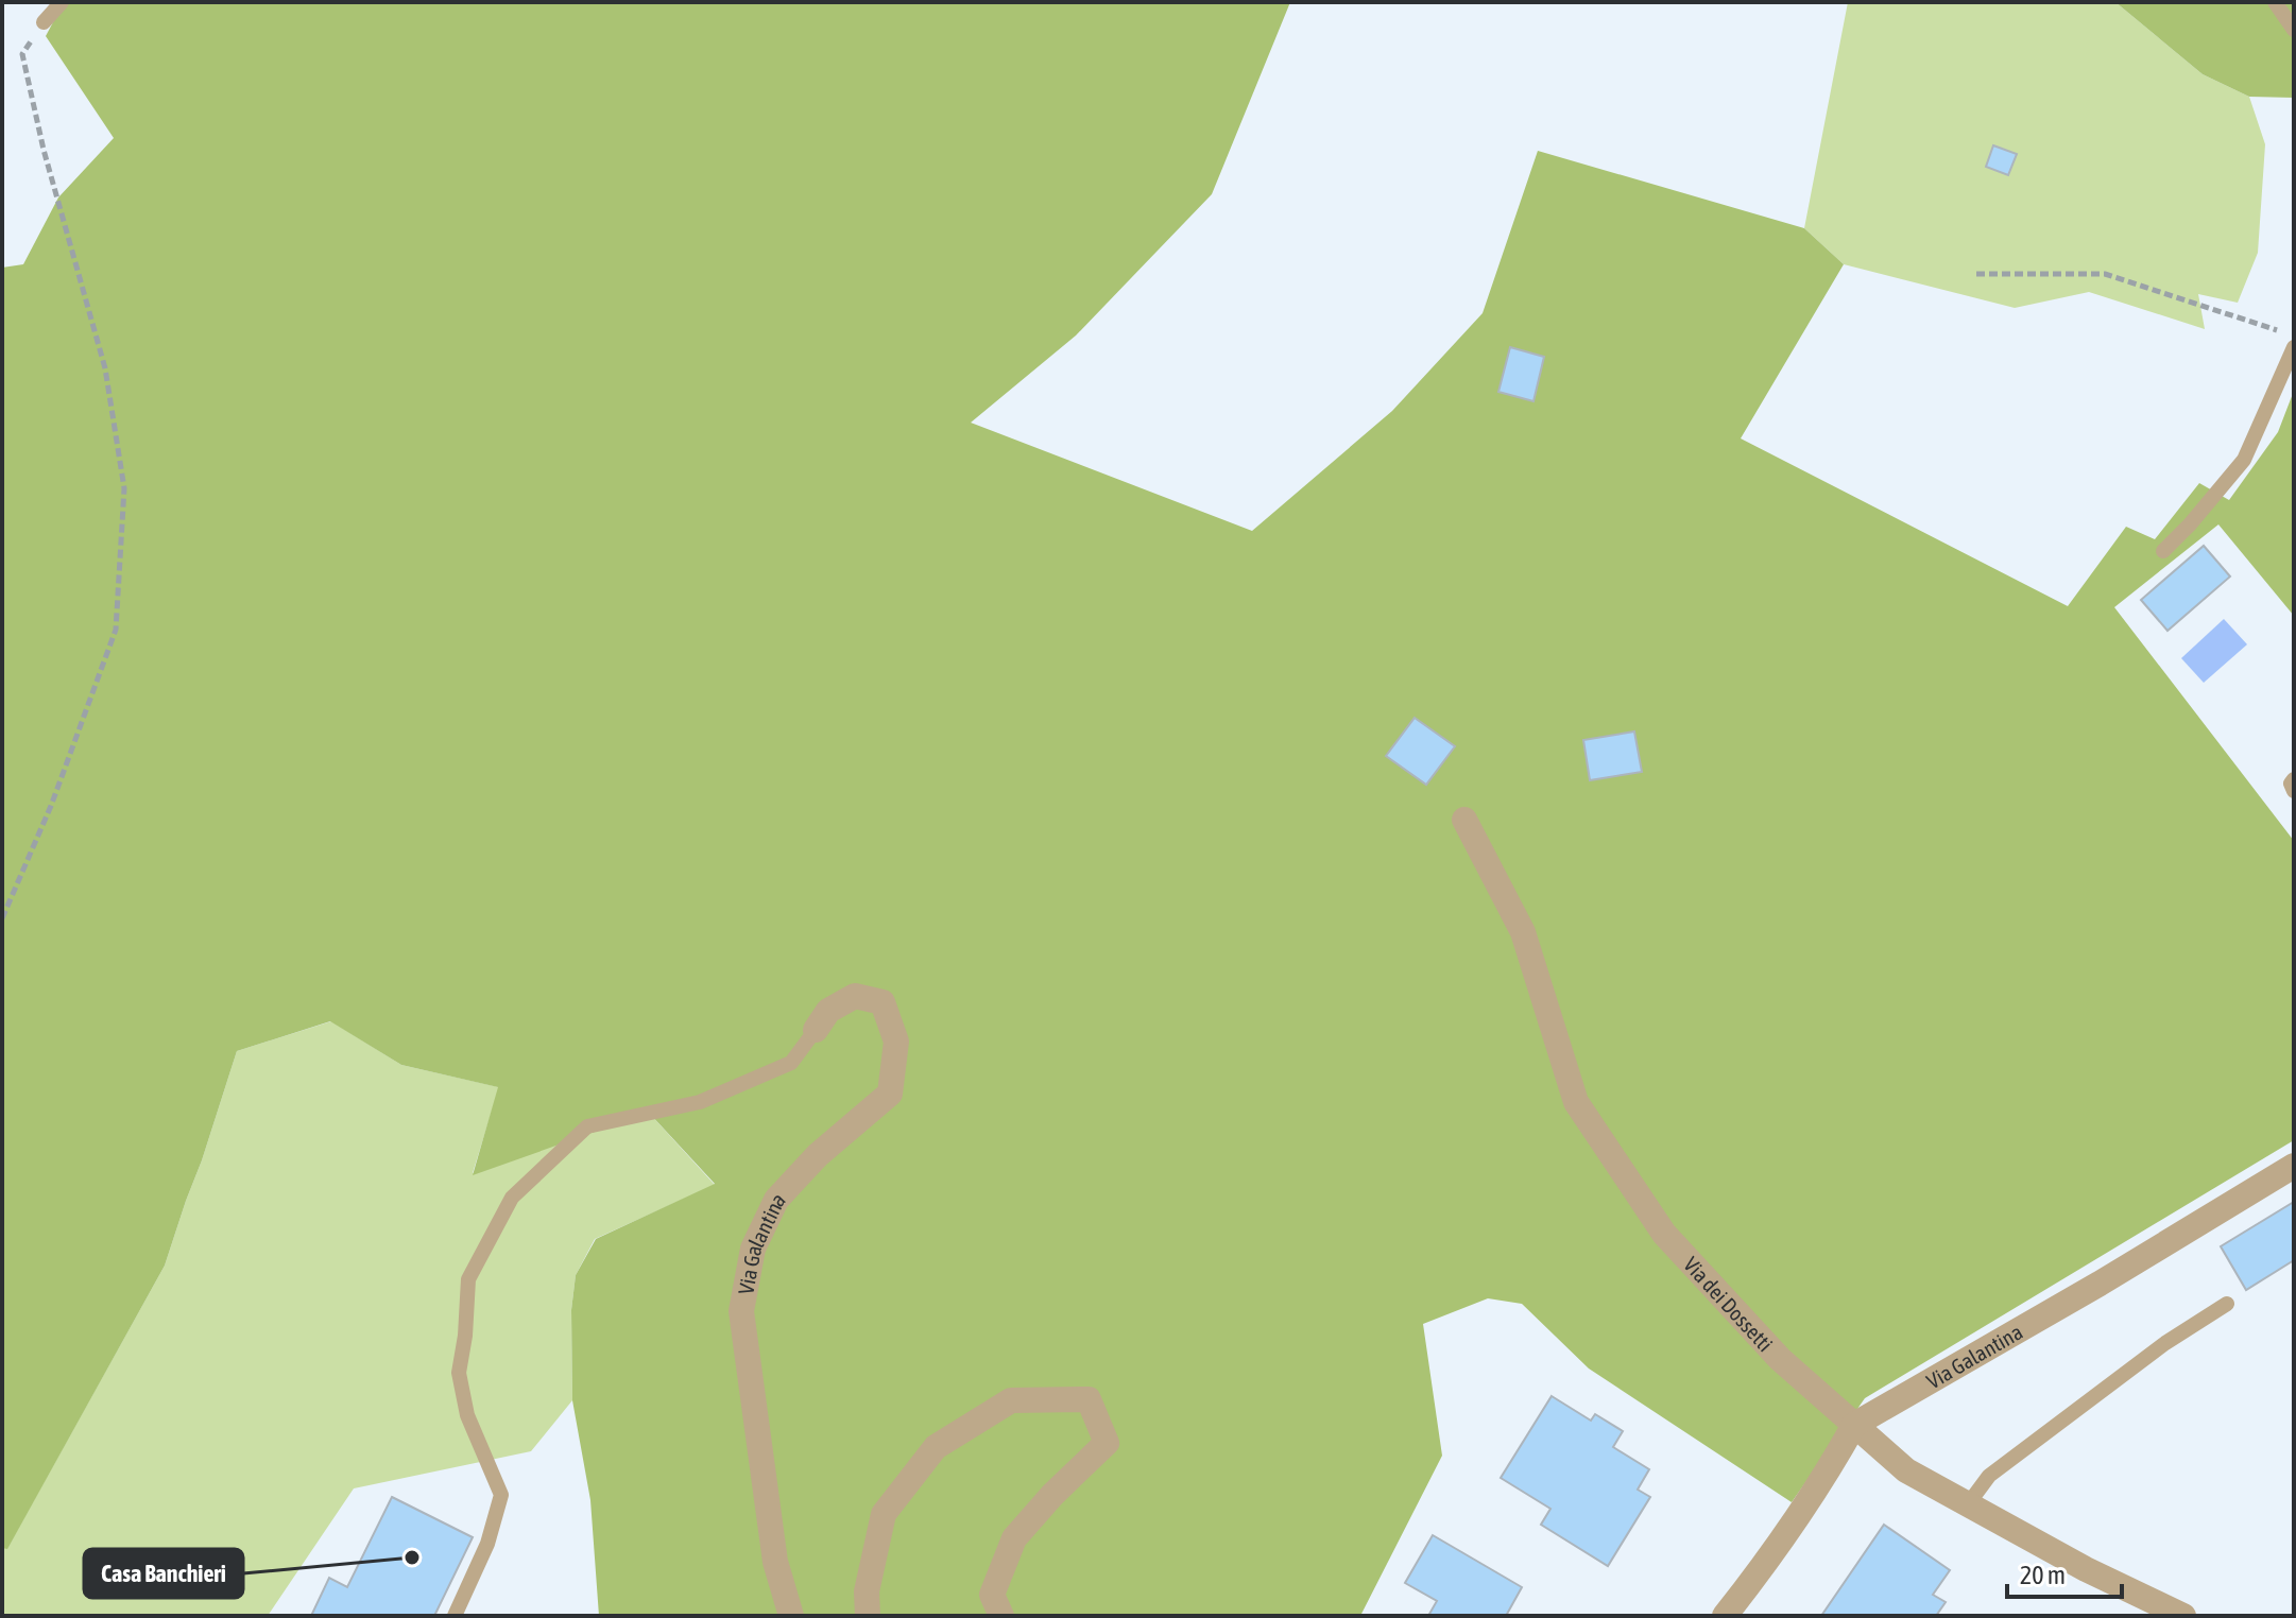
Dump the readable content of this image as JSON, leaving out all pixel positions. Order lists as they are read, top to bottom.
{
  "streets": {
    "street": ["Via Galantina", "Via dei Dossetti"]
  },
  "crossings": [
    ["Via Galantina", "Via dei Dossetti"]
  ],
  "places": ["Casa Banchieri"],
  "scale_bar": "20 m"
}
